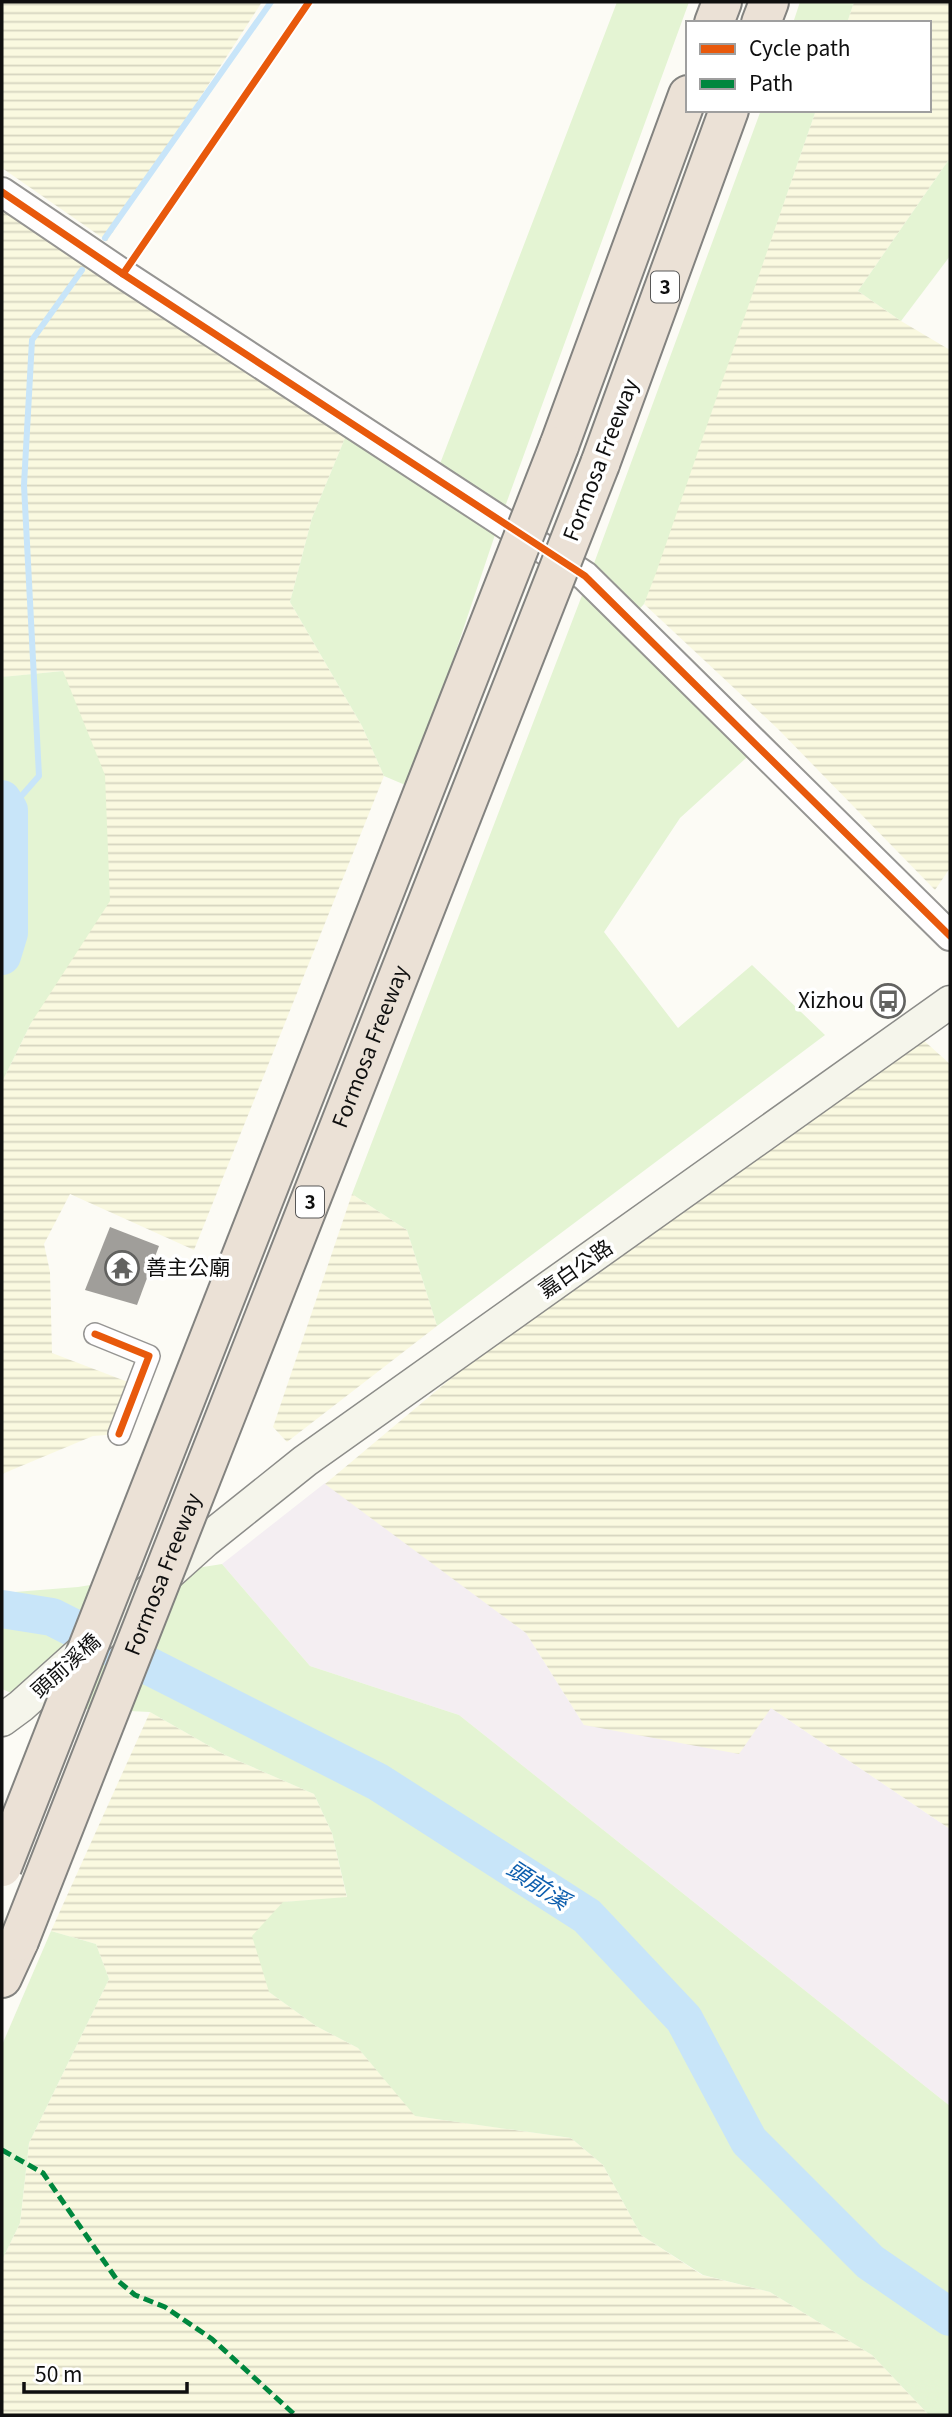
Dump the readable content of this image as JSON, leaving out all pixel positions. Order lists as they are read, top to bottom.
{
  "streets": {
    "highway": ["3", "Formosa Freeway"],
    "main road": ["嘉白公路", "頭前溪橋"]
  },
  "crossings": [
    ["嘉白公路", "頭前溪橋"]
  ],
  "water": ["頭前溪"],
  "places": {
    "bus stop": ["Xizhou"],
    "temple": ["善主公廟"]
  },
  "legend": ["Cycle path", "Path"],
  "scale_bar": "50 m"
}
